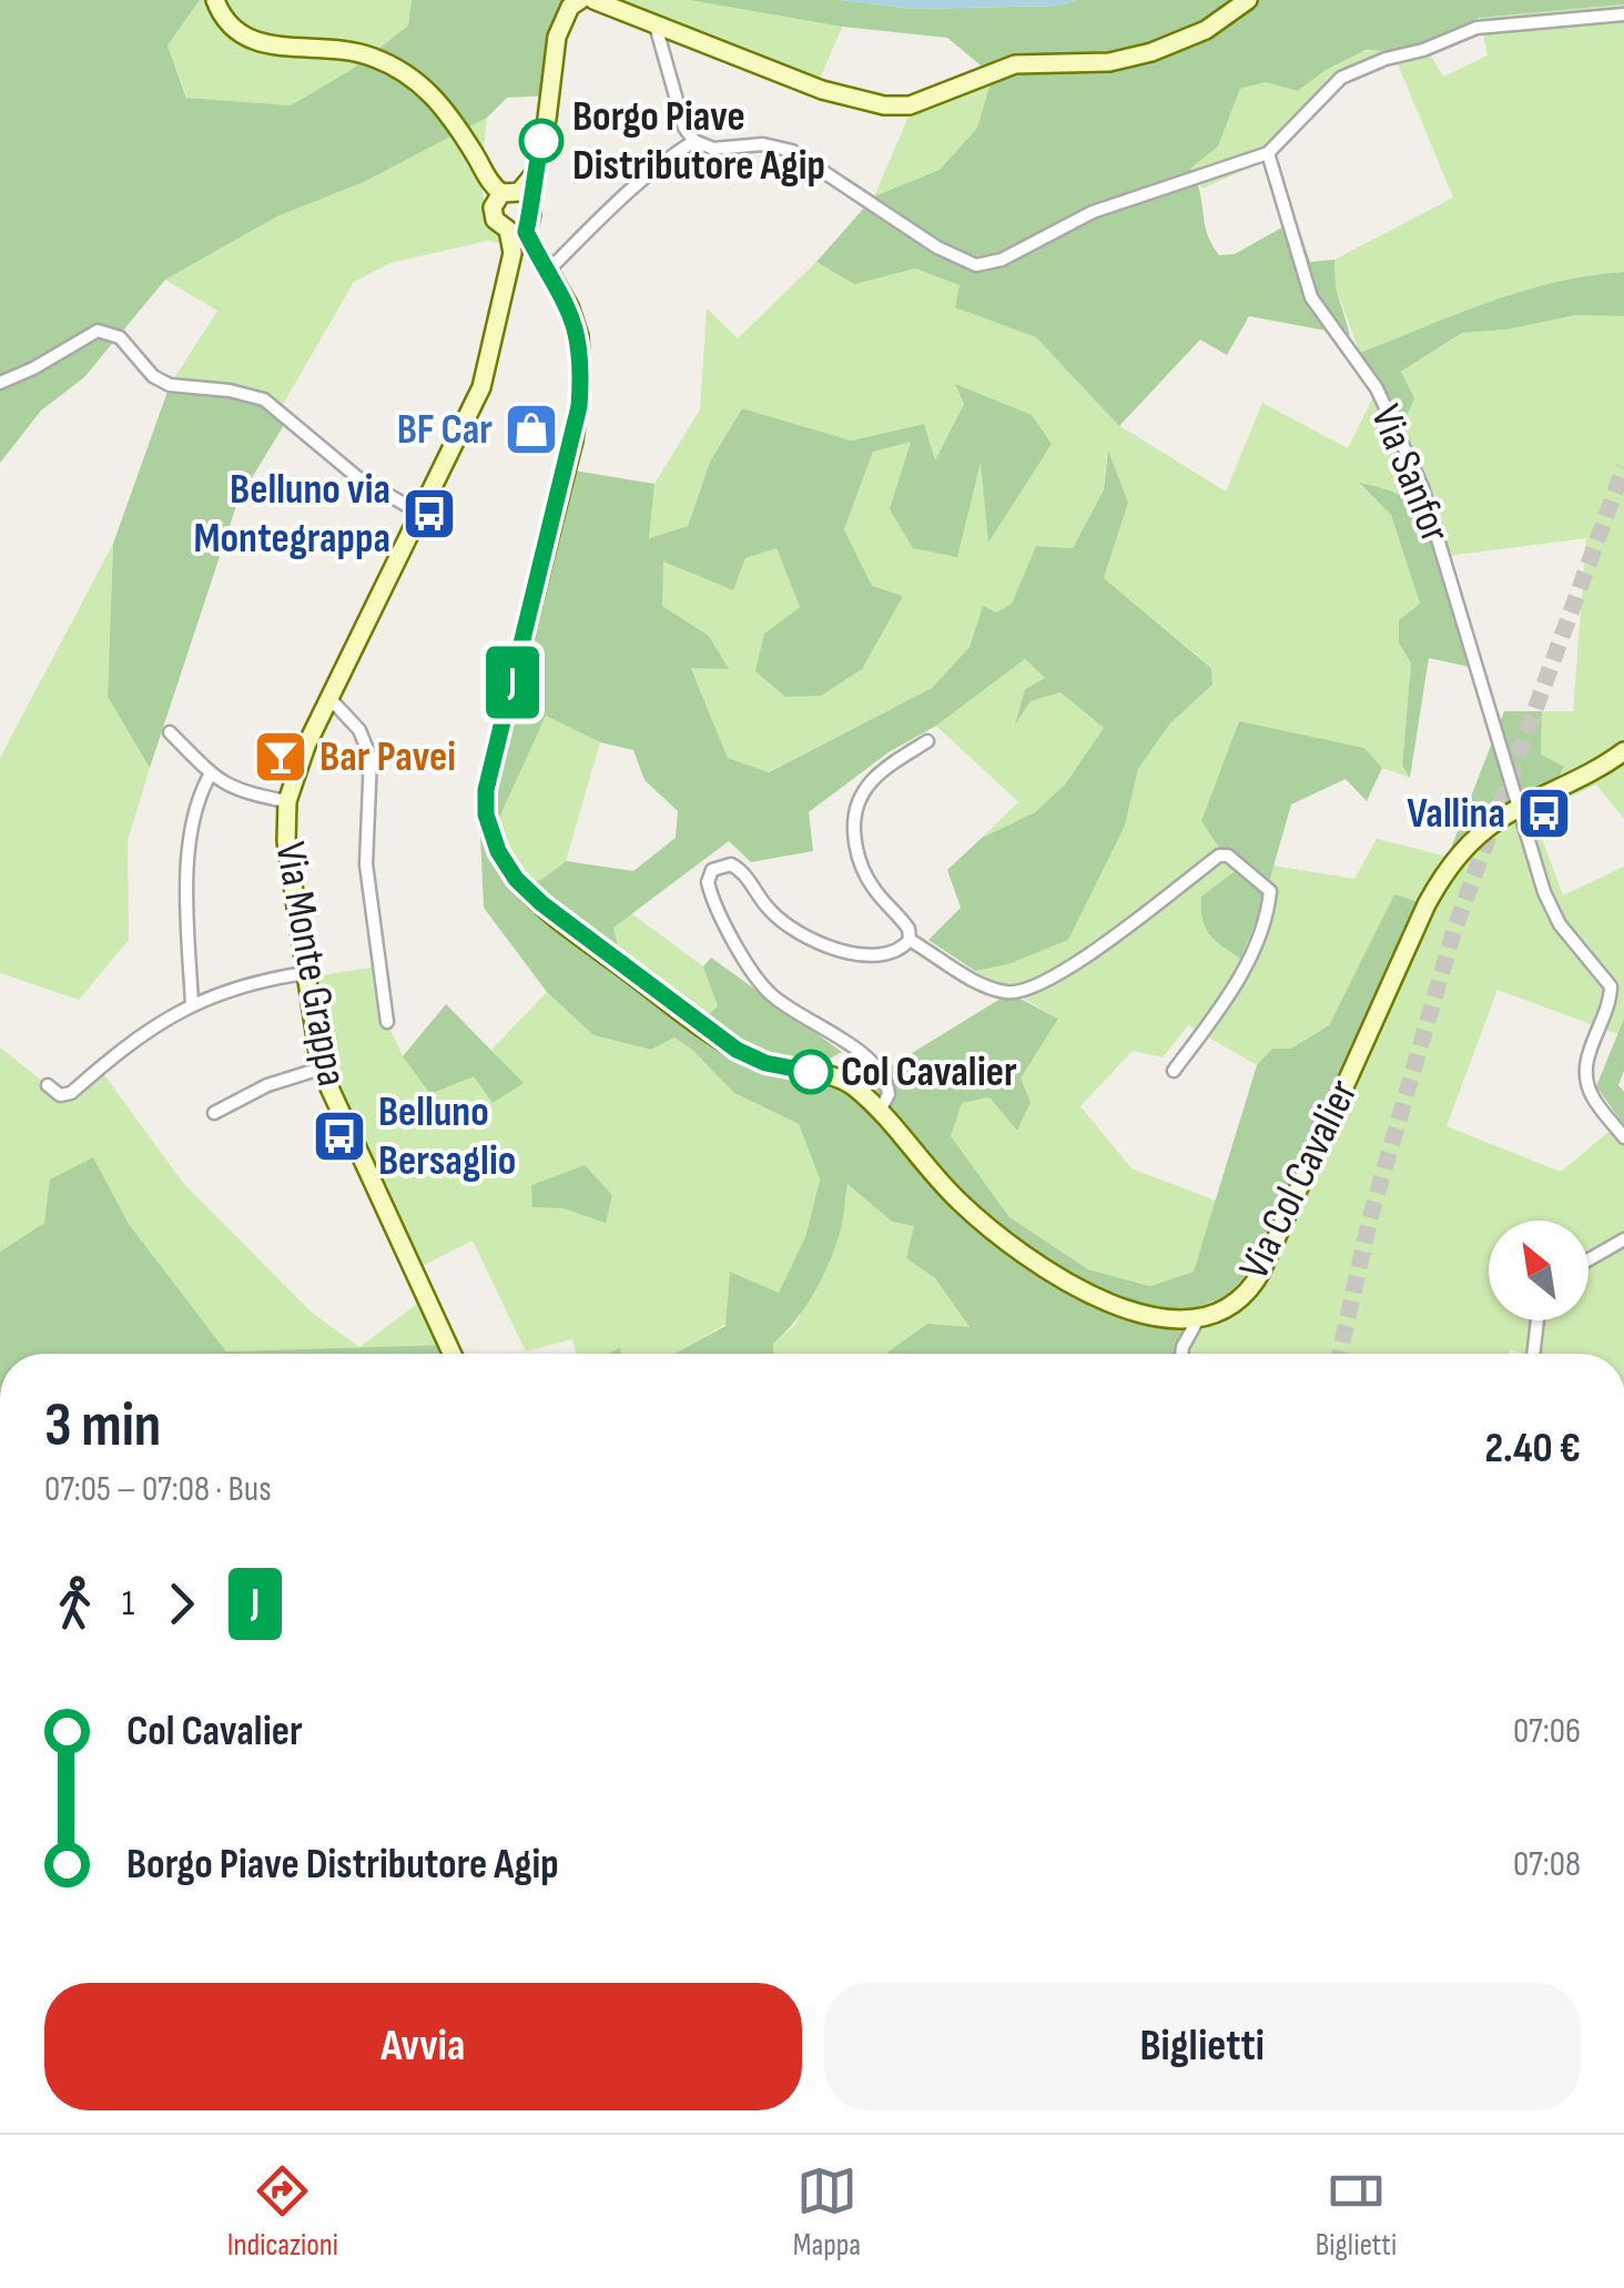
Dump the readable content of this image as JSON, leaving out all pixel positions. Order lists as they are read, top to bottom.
{
  "streets": {
    "main road": ["Via Monte Grappa", "Via Col Cavalier"],
    "street": ["Via Sanfor"]
  },
  "crossings": [
    ["Via Sanfor", "Via Col Cavalier"],
    ["Via Monte Grappa", "Via Col Cavalier"]
  ],
  "places": {
    "other": ["Borgo Piave Distributore Agip", "Col Cavalier"],
    "shop": ["BF Car"],
    "bus stop": ["Belluno via Montegrappa", "Vallina", "Belluno Bersaglio"],
    "bar": ["Bar Pavei"]
  },
  "lines": ["bus line J"],
  "north": "top left",
  "page": {
    "on_map": "J",
    "heading": ["3 min", "07:05 – 07:08 · Bus", "2.40 €"],
    "legs": ["1", "J"],
    "list": [
      {
        "name": "Col Cavalier",
        "value": "07:06"
      },
      {
        "name": "Borgo Piave Distributore Agip",
        "value": "07:08"
      }
    ],
    "buttons": ["Avvia", "Biglietti"],
    "tabs": ["Indicazioni", "Mappa", "Biglietti"]
  }
}
